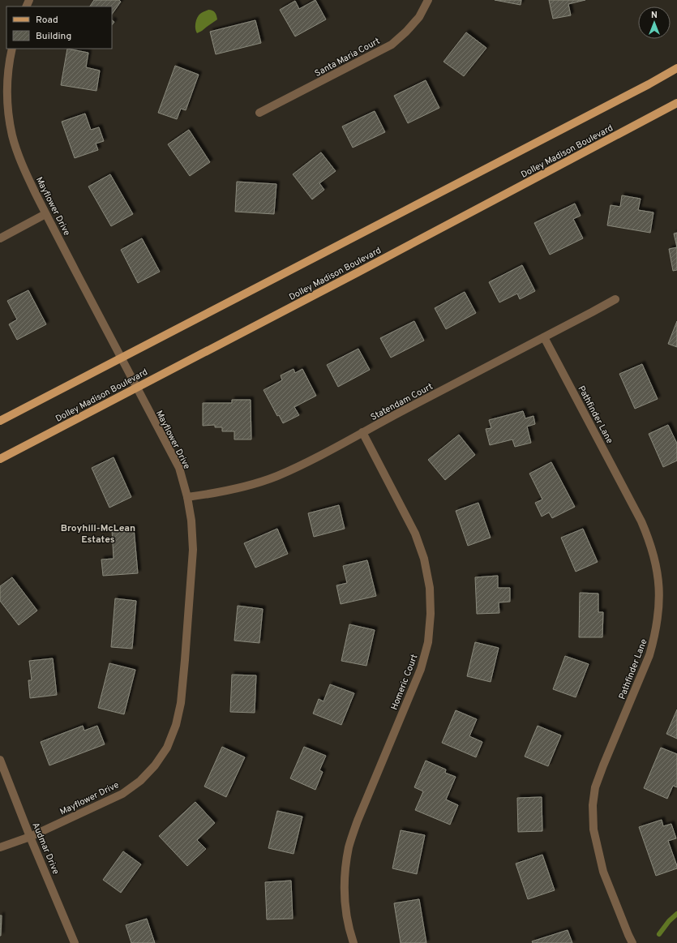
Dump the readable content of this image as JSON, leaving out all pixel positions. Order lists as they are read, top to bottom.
{
  "streets": {
    "main road": ["Dolley Madison Boulevard"],
    "street": [
      "Santa Maria Court",
      "Mayflower Drive",
      "Statendam Court",
      "Pathfinder Lane",
      "Homeric Court",
      "Audmar Drive"
    ]
  },
  "crossings": [
    ["Dolley Madison Boulevard", "Mayflower Drive"],
    ["Mayflower Drive", "Statendam Court"],
    ["Mayflower Drive", "Audmar Drive"],
    ["Statendam Court", "Pathfinder Lane"],
    ["Statendam Court", "Homeric Court"]
  ],
  "districts": ["Broyhill-McLean Estates"],
  "legend": ["Road", "Building"],
  "north": "top"
}
